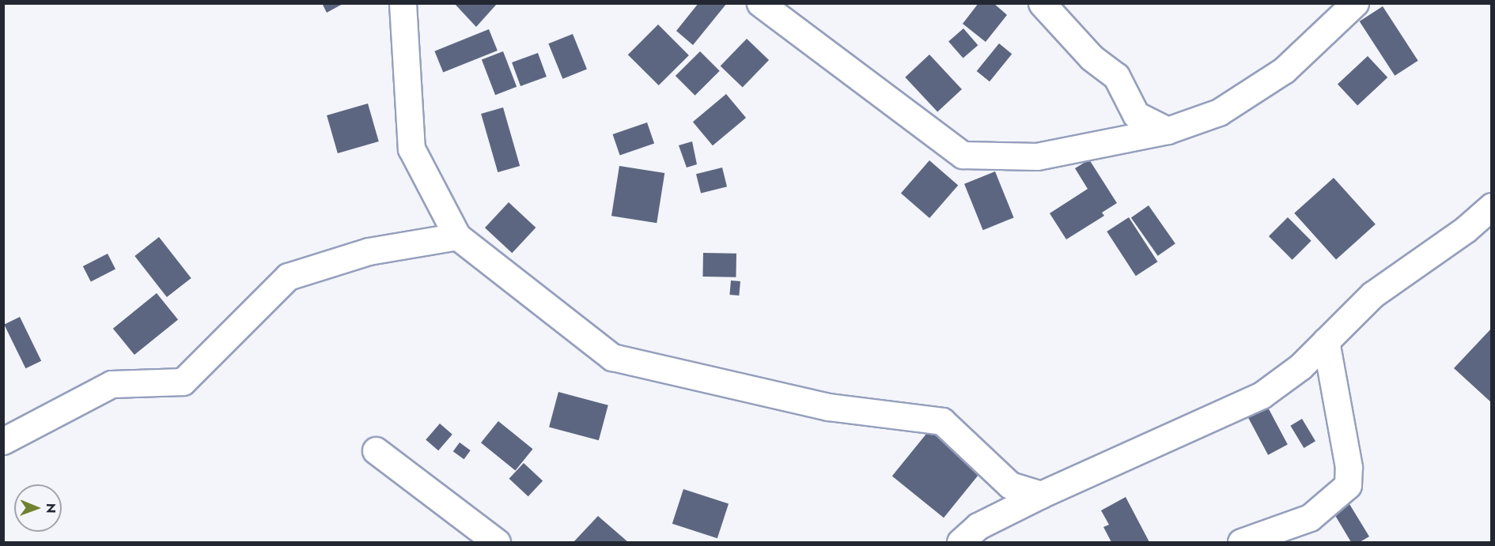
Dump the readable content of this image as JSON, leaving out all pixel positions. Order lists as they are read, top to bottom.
{
  "north": "right"
}
